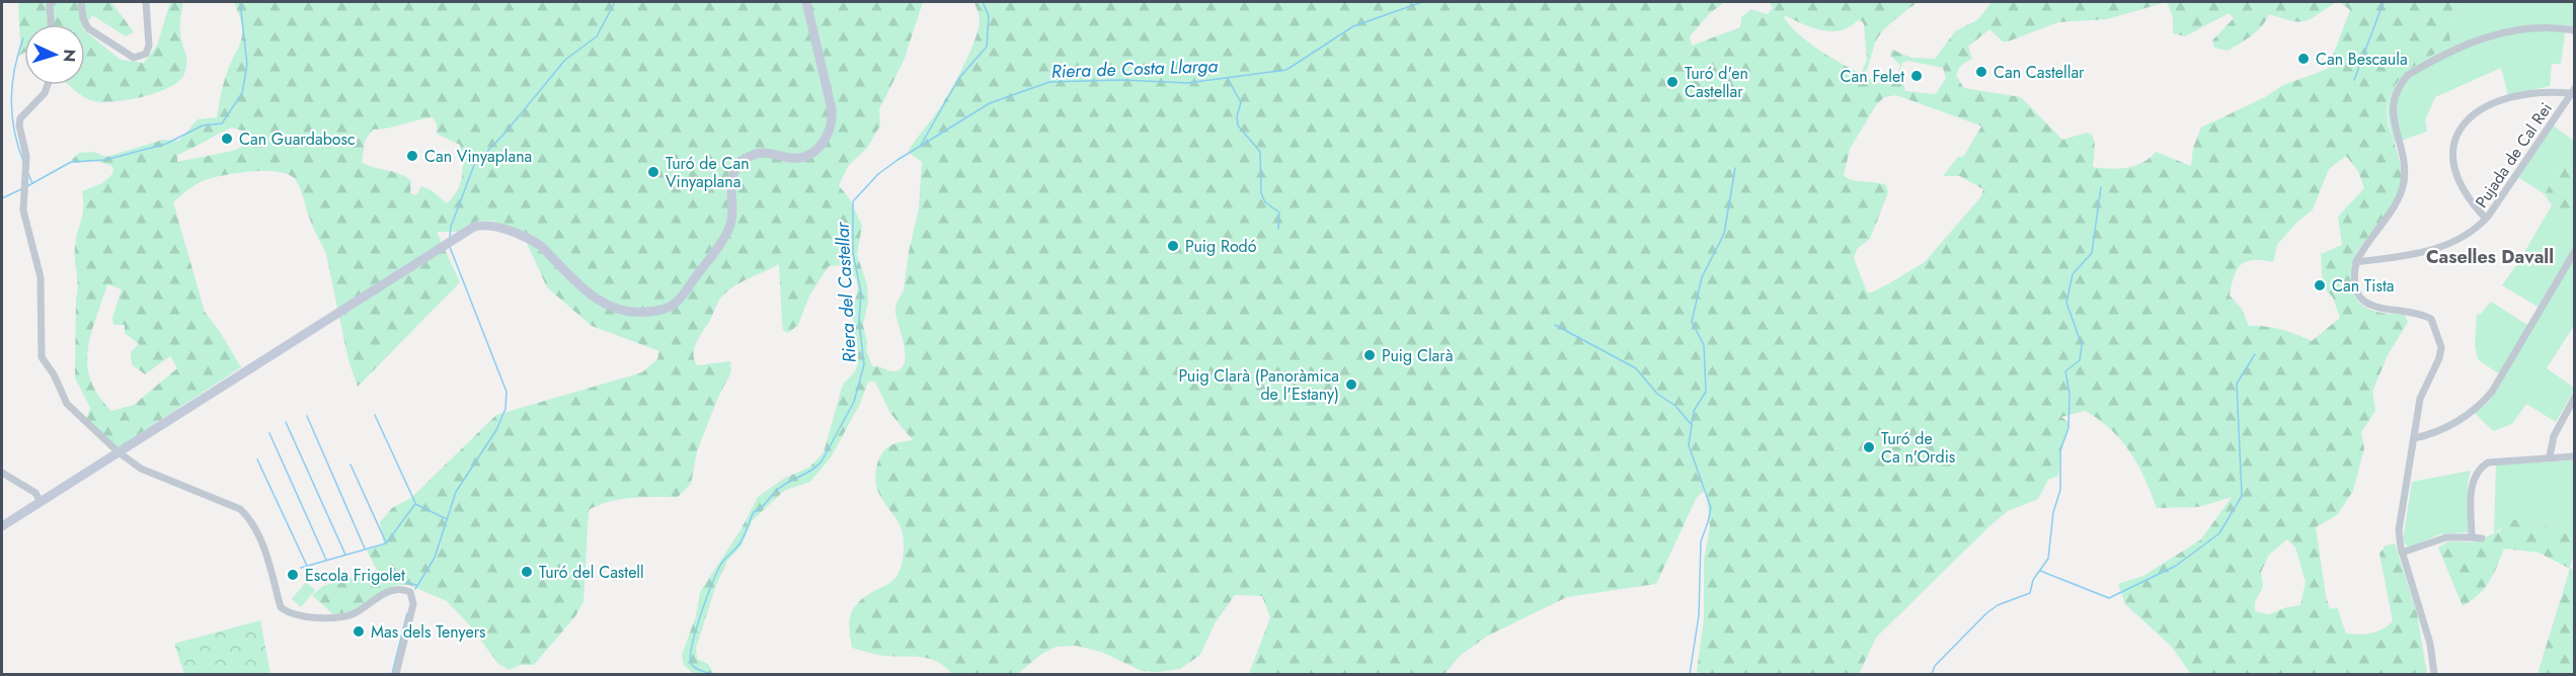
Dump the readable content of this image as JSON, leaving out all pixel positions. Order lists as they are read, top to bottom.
{
  "streets": {
    "street": ["Pujada de Cal Rei"]
  },
  "districts": ["Caselles Davall"],
  "water": ["Riera de Costa Llarga", "Riera del Castellar"],
  "places": [
    "Can Bescaula",
    "Can Castellar",
    "Can Felet",
    "Turó d'en Castellar",
    "Can Guardabosc",
    "Can Vinyaplana",
    "Turó de Can Vinyaplana",
    "Puig Rodó",
    "Can Tista",
    "Puig Clarà",
    "Puig Clarà (Panoràmica de l'Estany)",
    "Turó de Ca n'Ordis",
    "Turó del Castell",
    "Escola Frigolet",
    "Mas dels Tenyers"
  ],
  "north": "right"
}
